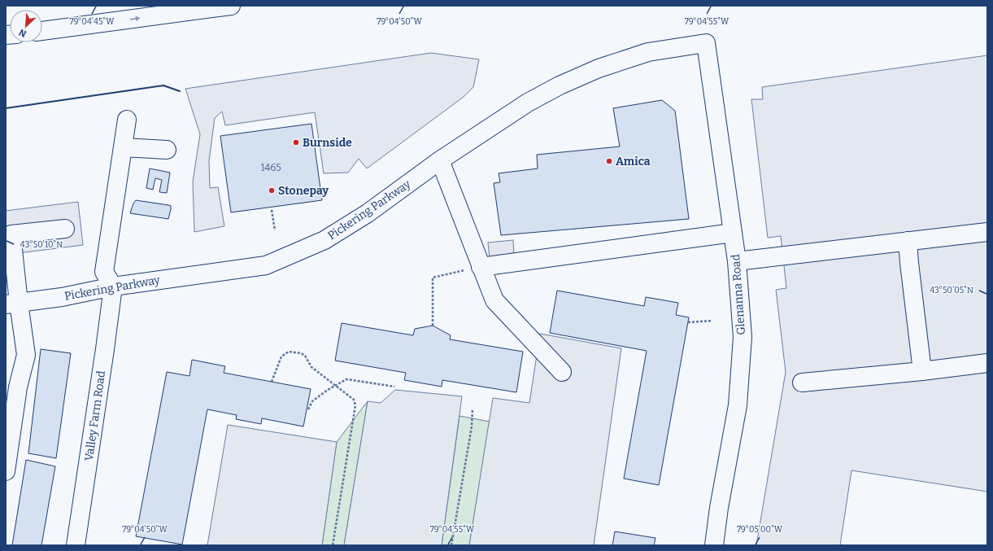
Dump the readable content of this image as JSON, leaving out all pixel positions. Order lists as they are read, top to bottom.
{
  "streets": {
    "main road": ["Pickering Parkway", "Glenanna Road", "Valley Farm Road"]
  },
  "crossings": [
    ["Pickering Parkway", "Glenanna Road"],
    ["Pickering Parkway", "Valley Farm Road"]
  ],
  "places": ["Burnside", "Amica", "Stonepay"],
  "house_numbers": ["1465"],
  "north": "bottom left",
  "coordinates": [
    "79°04'45\"W",
    "79°04'50\"W",
    "79°04'55\"W",
    "43°50'10\"N",
    "43°50'05\"N",
    "79°05'00\"W"
  ]
}
